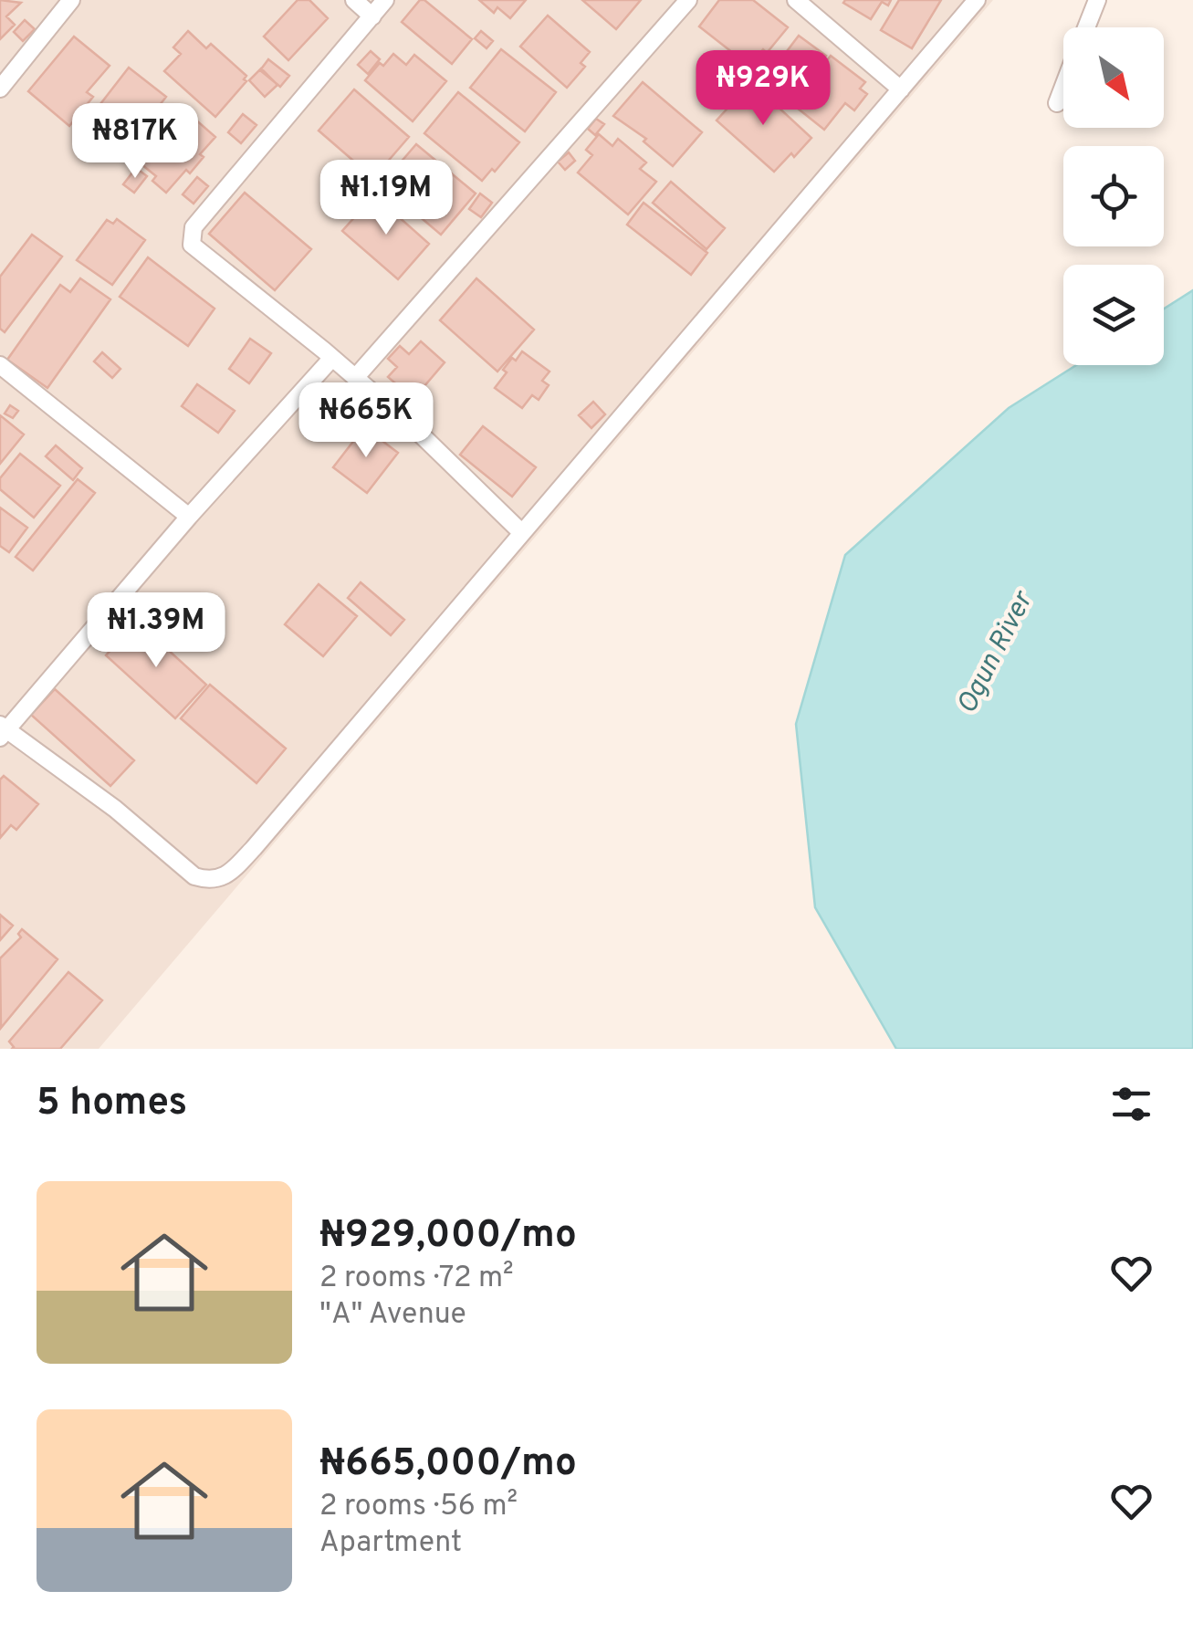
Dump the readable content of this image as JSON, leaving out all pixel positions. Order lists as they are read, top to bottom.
{
  "water": ["Ogun River"],
  "north": "bottom right",
  "page": {
    "price": [
      "₦929K",
      "₦817K",
      "₦1.19M",
      "₦665K",
      "₦1.39M"
    ],
    "heading": "5 homes",
    "list": [
      {
        "name": "₦929,000/mo",
        "note": "2 rooms · 72 m² · \"A\" Avenue"
      },
      {
        "name": "₦665,000/mo",
        "note": "2 rooms · 56 m² · Apartment"
      }
    ]
  }
}
